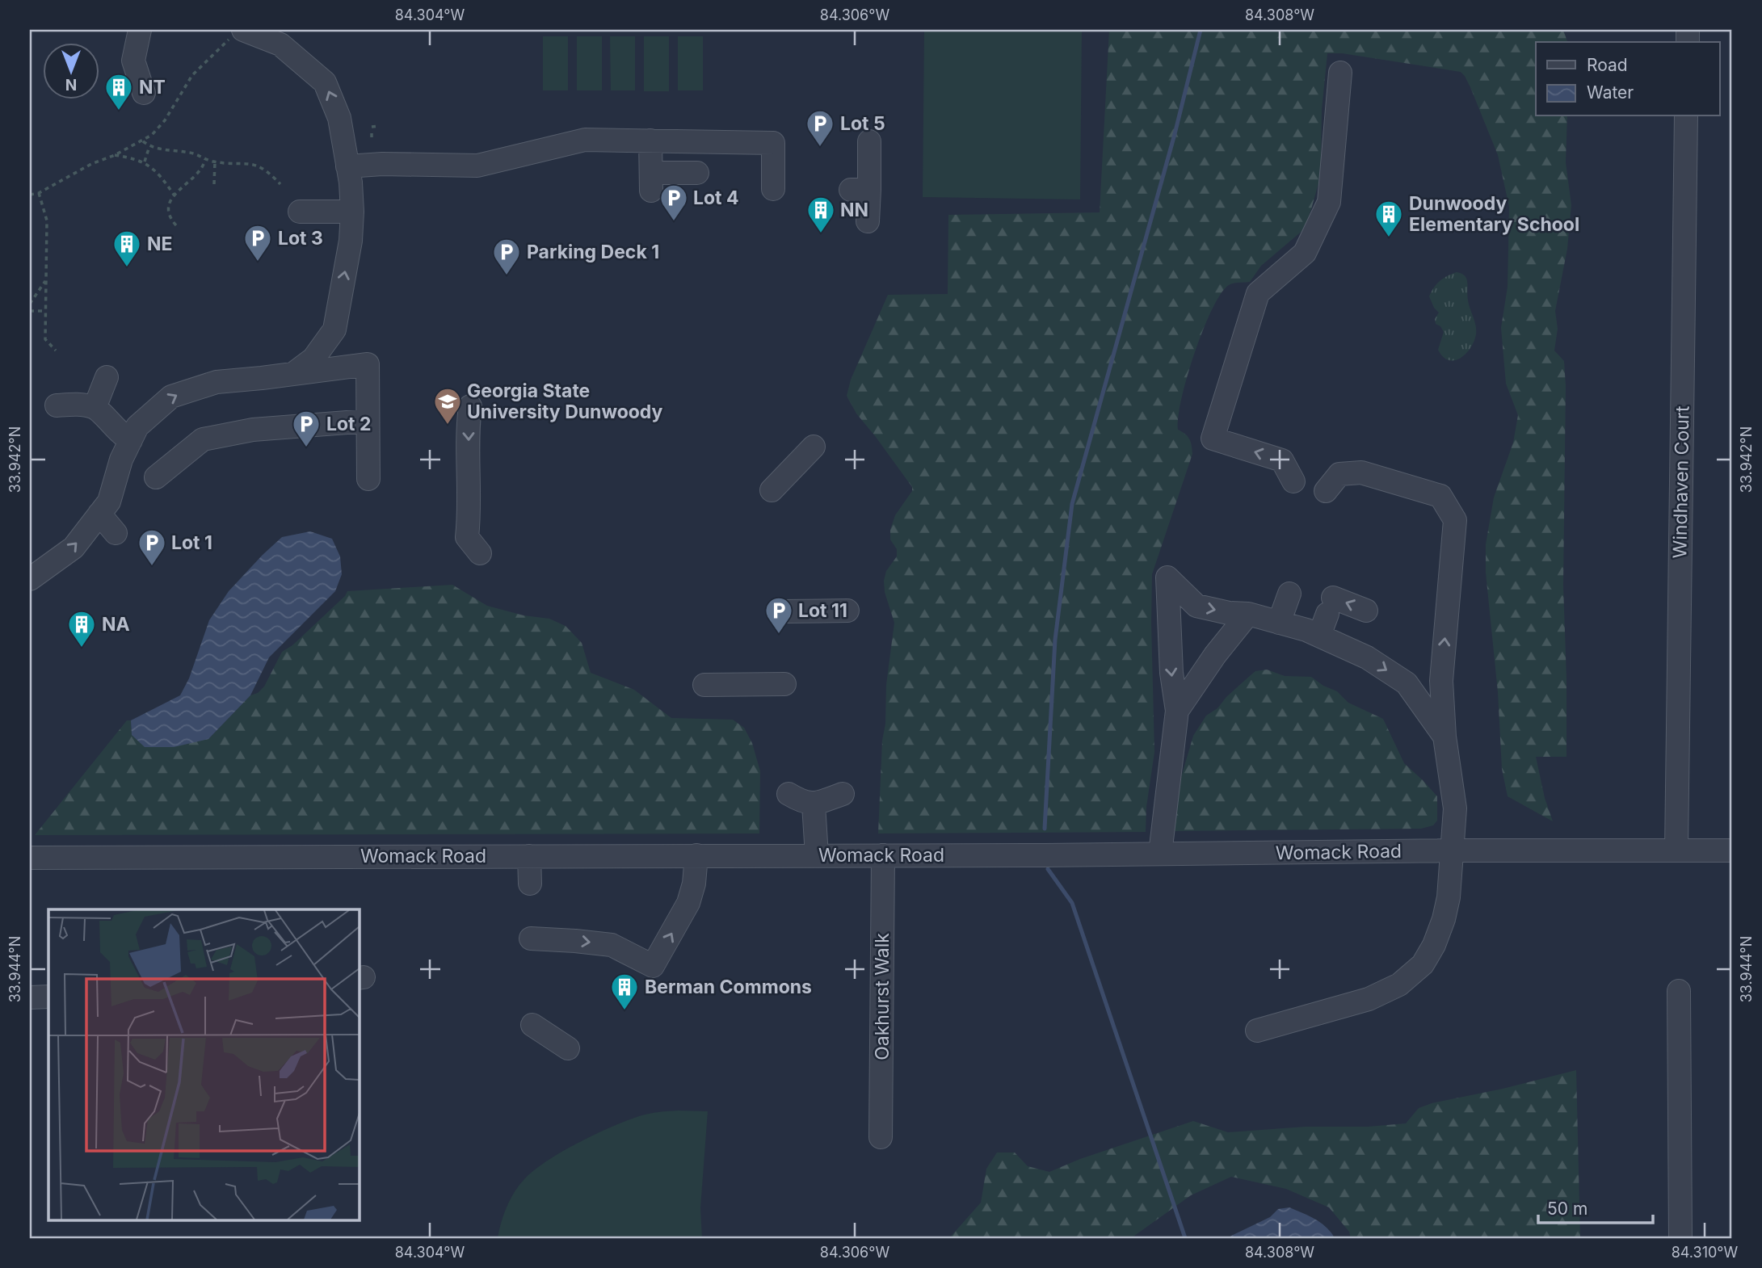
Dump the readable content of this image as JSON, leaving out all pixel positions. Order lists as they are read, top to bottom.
{
  "streets": {
    "street": ["Windhaven Court", "Womack Road", "Oakhurst Walk"]
  },
  "crossings": [
    ["Windhaven Court", "Womack Road"],
    ["Womack Road", "Oakhurst Walk"]
  ],
  "places": {
    "building": [
      "NT",
      "NN",
      "Dunwoody Elementary School",
      "NE",
      "NA",
      "Berman Commons"
    ],
    "parking": [
      "Lot 5",
      "Lot 4",
      "Lot 3",
      "Parking Deck 1",
      "Lot 2",
      "Lot 1",
      "Lot 11"
    ],
    "school or university": ["Georgia State University Dunwoody"]
  },
  "legend": ["Road", "Water"],
  "scale_bar": "50 m",
  "north": "bottom",
  "coordinates": [
    "84.304°W",
    "84.306°W",
    "84.308°W",
    "33.942°N",
    "33.944°N",
    "84.310°W"
  ]
}
